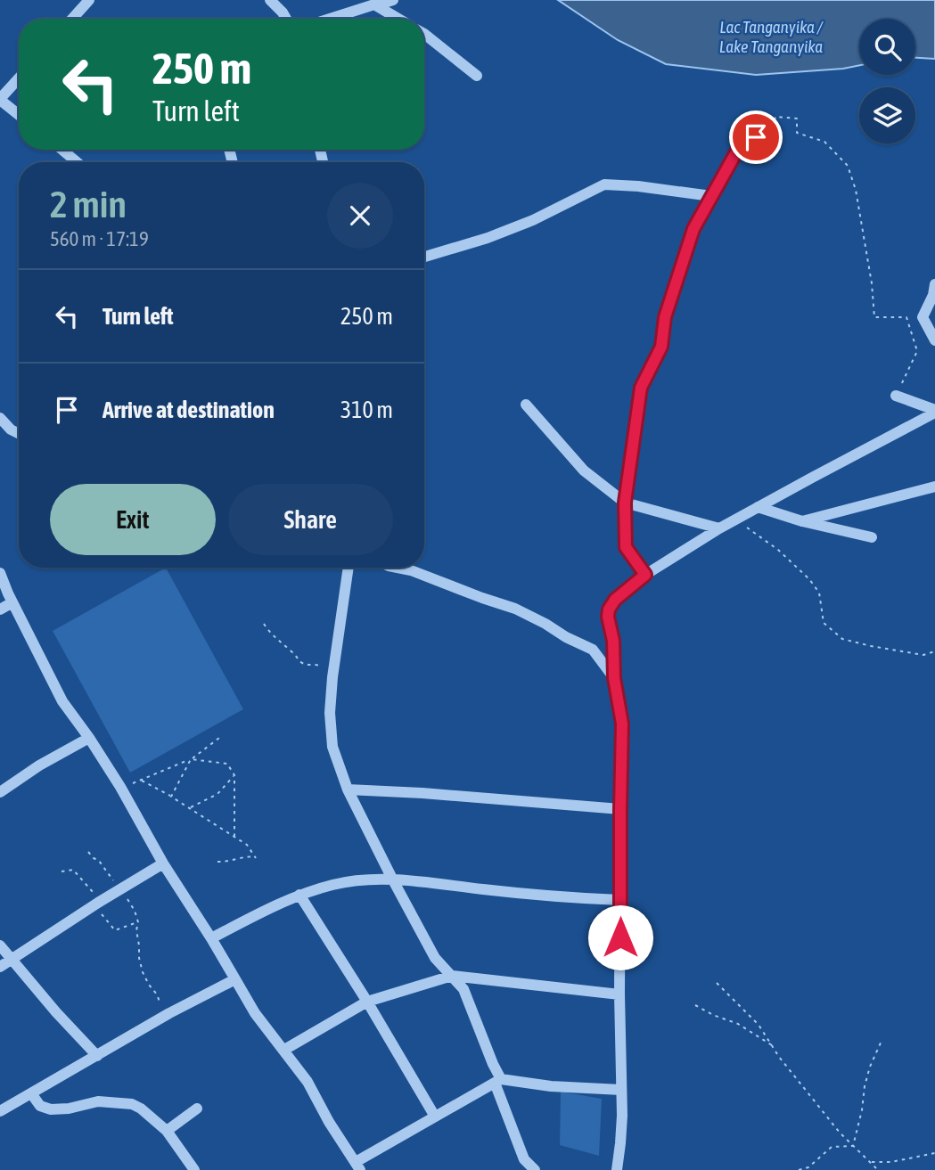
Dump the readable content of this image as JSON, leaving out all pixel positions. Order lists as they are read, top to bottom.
{
  "water": ["Lac Tanganyika / Lake Tanganyika"],
  "page": {
    "turn": ["250 m", "Turn left"],
    "heading": ["2 min", "560 m · 17:19"],
    "list": [
      {
        "name": "Turn left",
        "value": "250 m"
      },
      {
        "name": "Arrive at destination",
        "value": "310 m"
      }
    ],
    "buttons": ["Exit", "Share"]
  }
}
